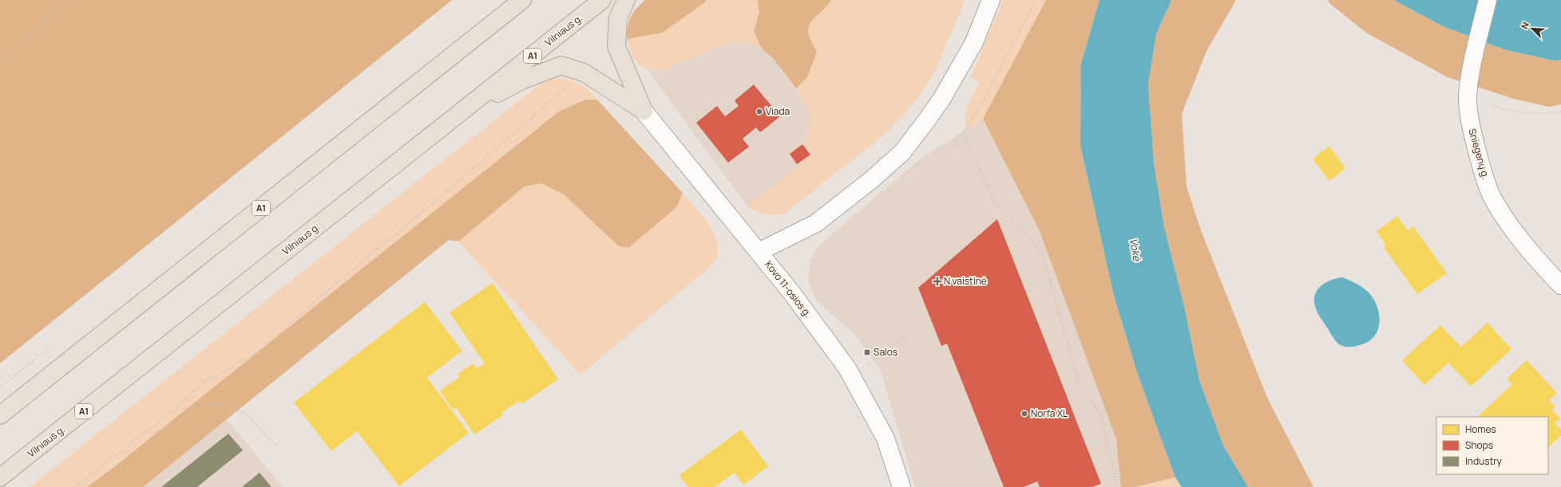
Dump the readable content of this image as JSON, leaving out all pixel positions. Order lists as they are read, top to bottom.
{
  "streets": {
    "highway": ["Vilniaus g.", "A1"],
    "street": ["Sniegenų g.", "Kovo 11-osios g."]
  },
  "water": ["Vokė"],
  "places": {
    "other": ["Viada", "Norfa XL"],
    "health": ["N vaistinė"],
    "transit": ["Salos"]
  },
  "legend": ["Homes", "Shops", "Industry"],
  "north": "top left"
}
